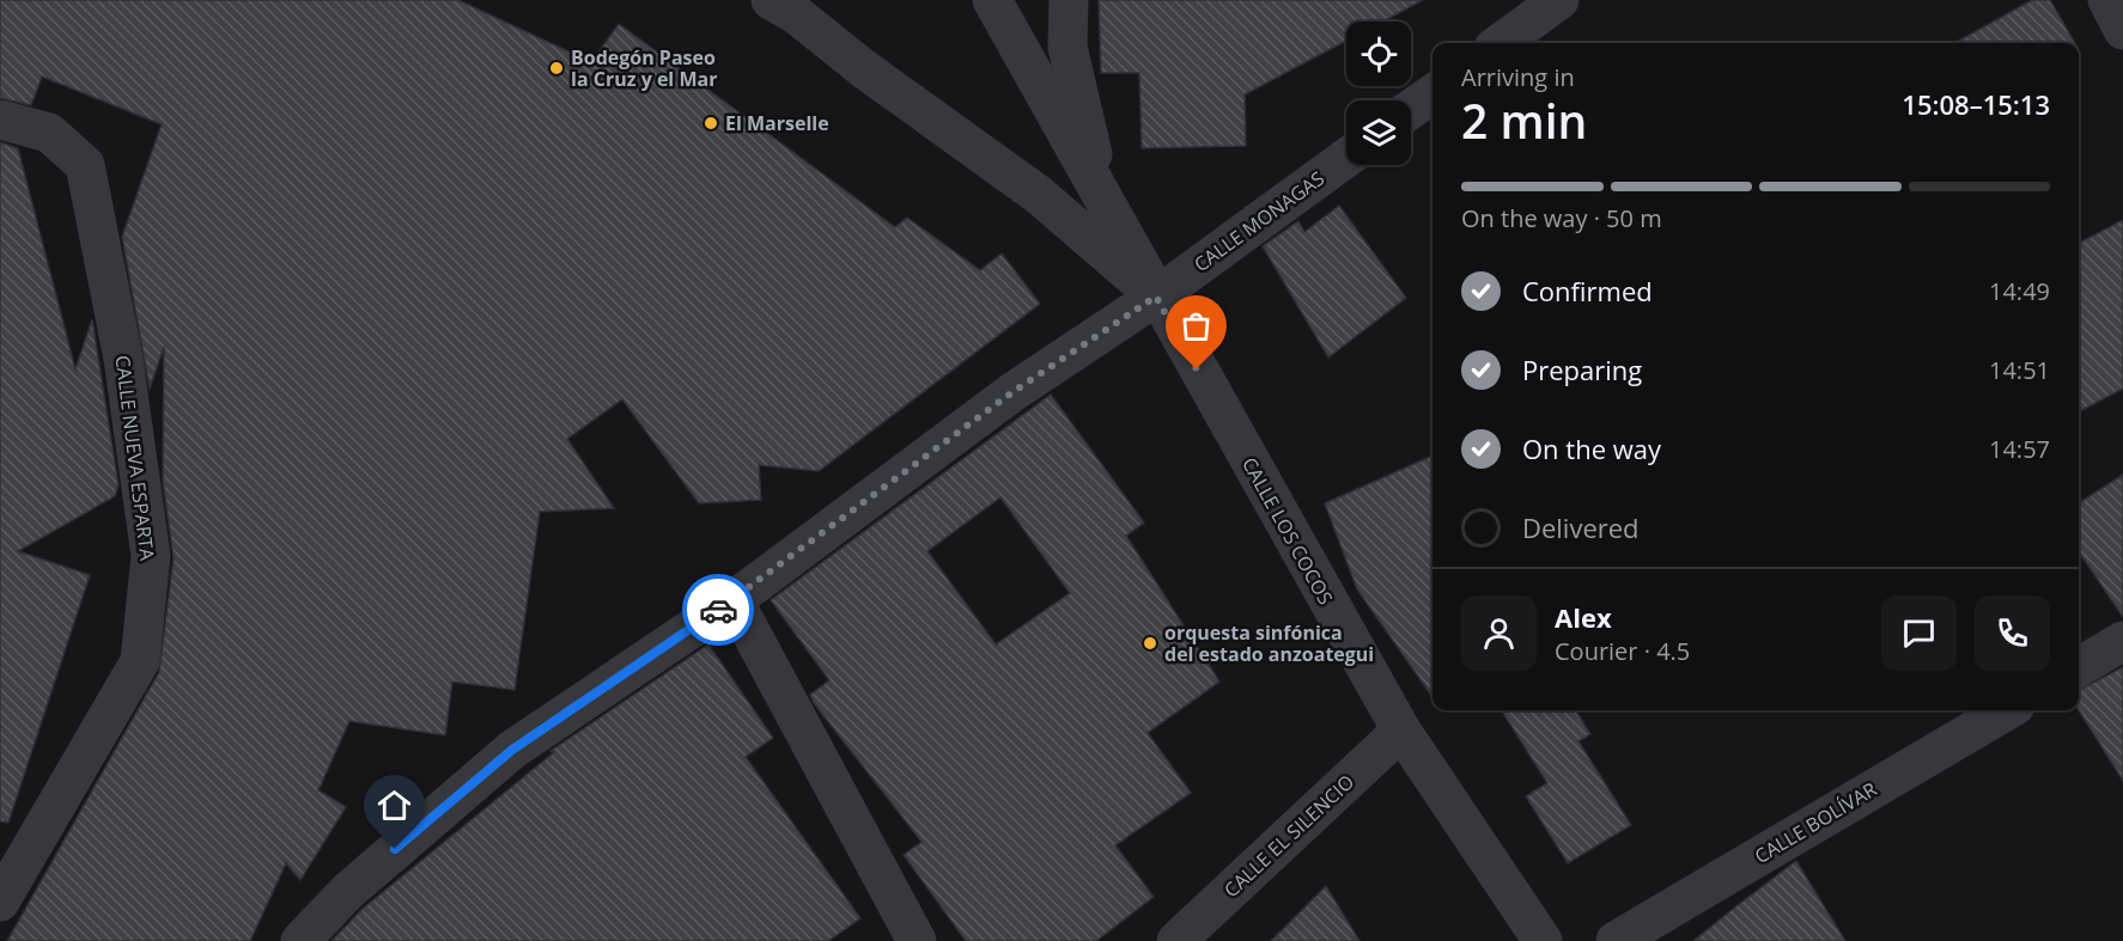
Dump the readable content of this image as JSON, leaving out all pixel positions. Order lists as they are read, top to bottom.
{
  "streets": {
    "street": [
      "CALLE MONAGAS",
      "CALLE NUEVA ESPARTA",
      "CALLE LOS COCOS",
      "CALLE BOLÍVAR",
      "CALLE EL SILENCIO"
    ]
  },
  "crossings": [
    ["CALLE MONAGAS", "CALLE LOS COCOS"],
    ["CALLE LOS COCOS", "CALLE EL SILENCIO"]
  ],
  "places": ["Bodegón Paseo la Cruz y el Mar", "El Marselle", "orquesta sinfónica del estado anzoategui"],
  "page": {
    "heading": ["2 min", "Arriving in", "15:08–15:13"],
    "panel": ["Alex", "Courier · 4.5"],
    "bar": "On the way · 50 m",
    "list": [
      ["Confirmed", "14:49"],
      ["Preparing", "14:51"],
      ["On the way", "14:57"],
      "Delivered"
    ]
  }
}
